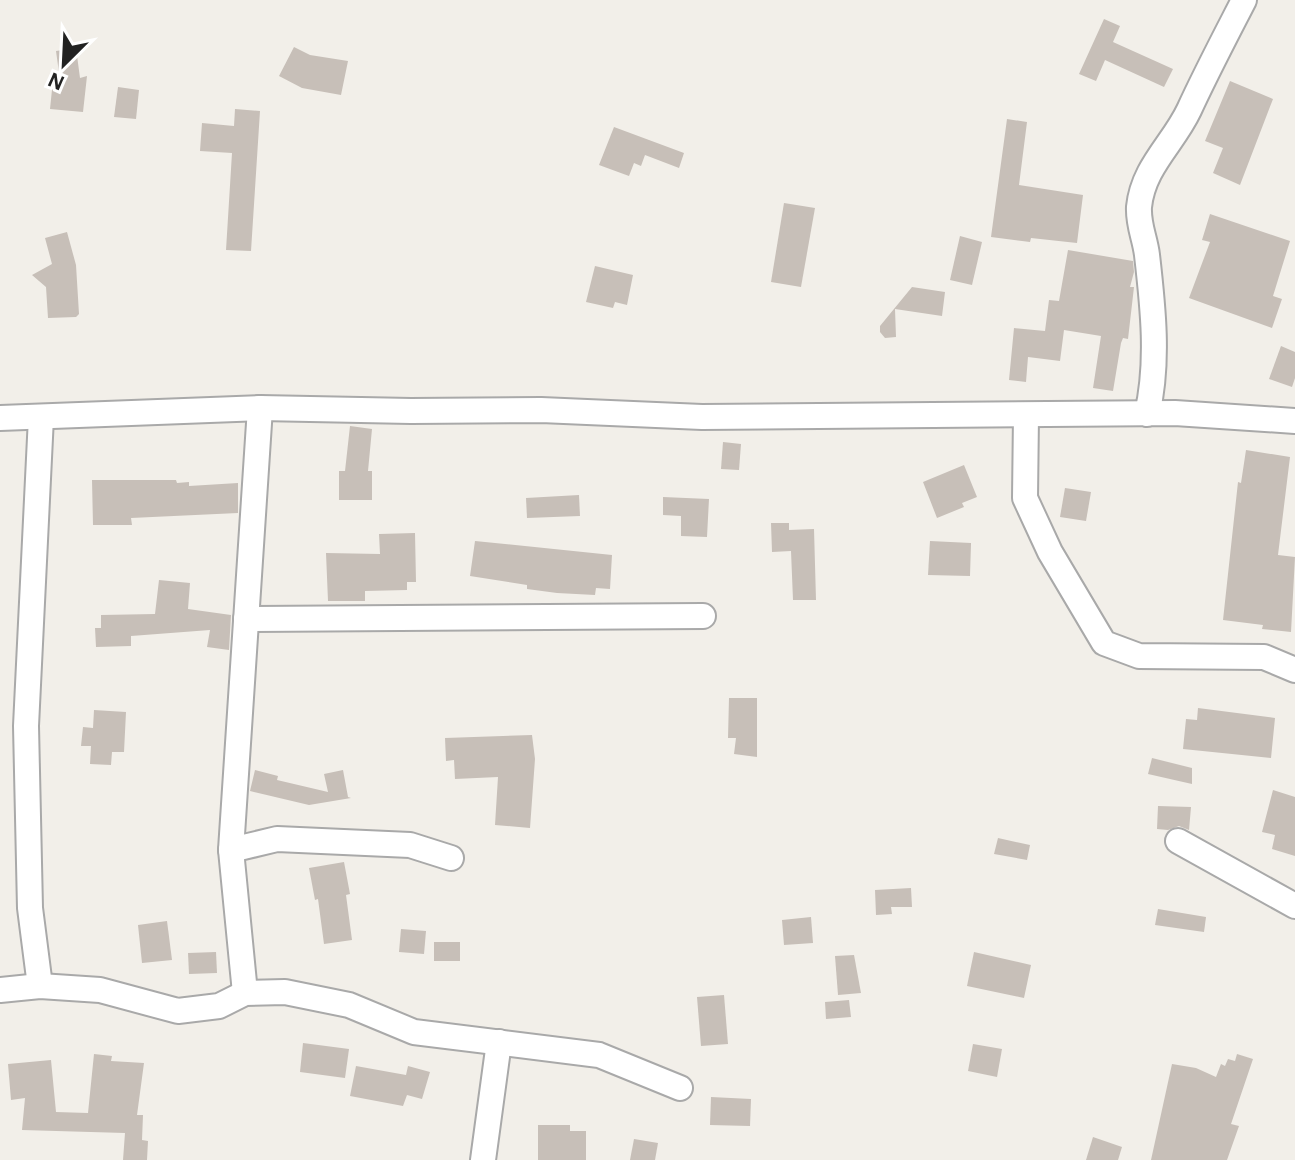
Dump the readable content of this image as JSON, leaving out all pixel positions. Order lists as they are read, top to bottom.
{
  "north": "bottom left"
}
